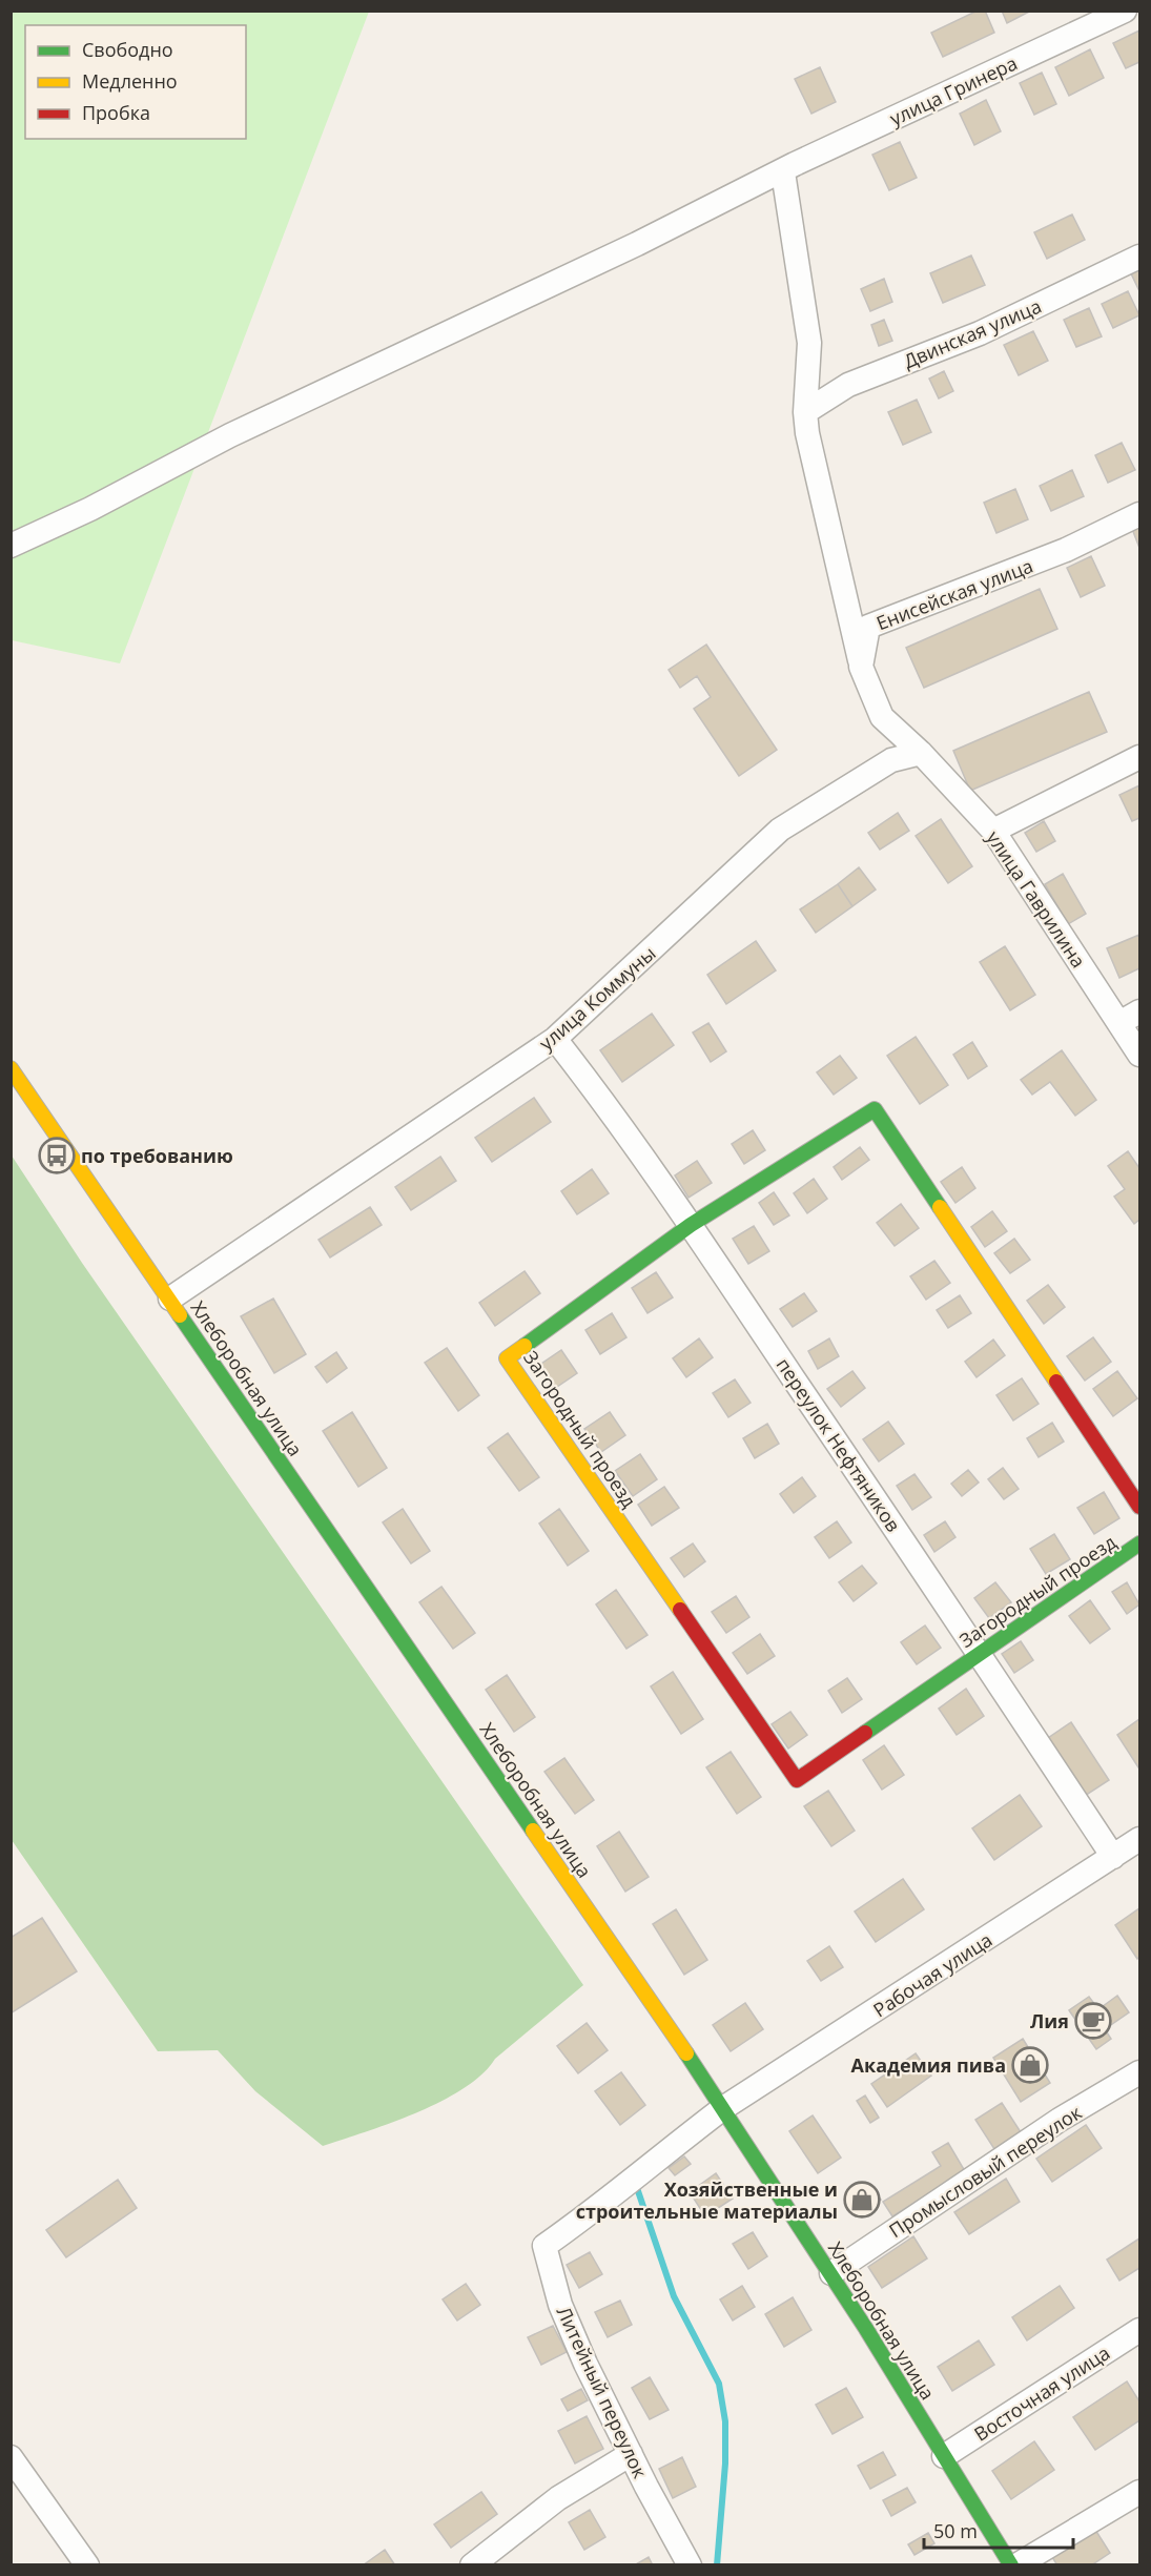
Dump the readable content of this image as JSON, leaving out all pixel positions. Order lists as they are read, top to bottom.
{
  "streets": {
    "street": [
      "улица Гринера",
      "Двинская улица",
      "Енисейская улица",
      "улица Гаврилина",
      "улица Коммуны",
      "Хлеборобная улица",
      "Загородный проезд",
      "переулок Нефтяников",
      "Рабочая улица",
      "Промысловый переулок",
      "Литейный переулок",
      "Восточная улица"
    ]
  },
  "crossings": [
    ["улица Гаврилина", "улица Коммуны"],
    ["улица Коммуны", "Хлеборобная улица"],
    ["улица Коммуны", "переулок Нефтяников"],
    ["Хлеборобная улица", "Рабочая улица"],
    ["Хлеборобная улица", "Промысловый переулок"],
    ["Хлеборобная улица", "Литейный переулок"],
    ["Хлеборобная улица", "Восточная улица"],
    ["Загородный проезд", "переулок Нефтяников"],
    ["переулок Нефтяников", "Рабочая улица"],
    ["Рабочая улица", "Литейный переулок"]
  ],
  "places": {
    "bus stop": ["по требованию"],
    "cafe": ["Лия"],
    "shop": ["Академия пива", "Хозяйственные и строительные материалы"]
  },
  "legend": ["Свободно", "Медленно", "Пробка"],
  "scale_bar": "50 m"
}
